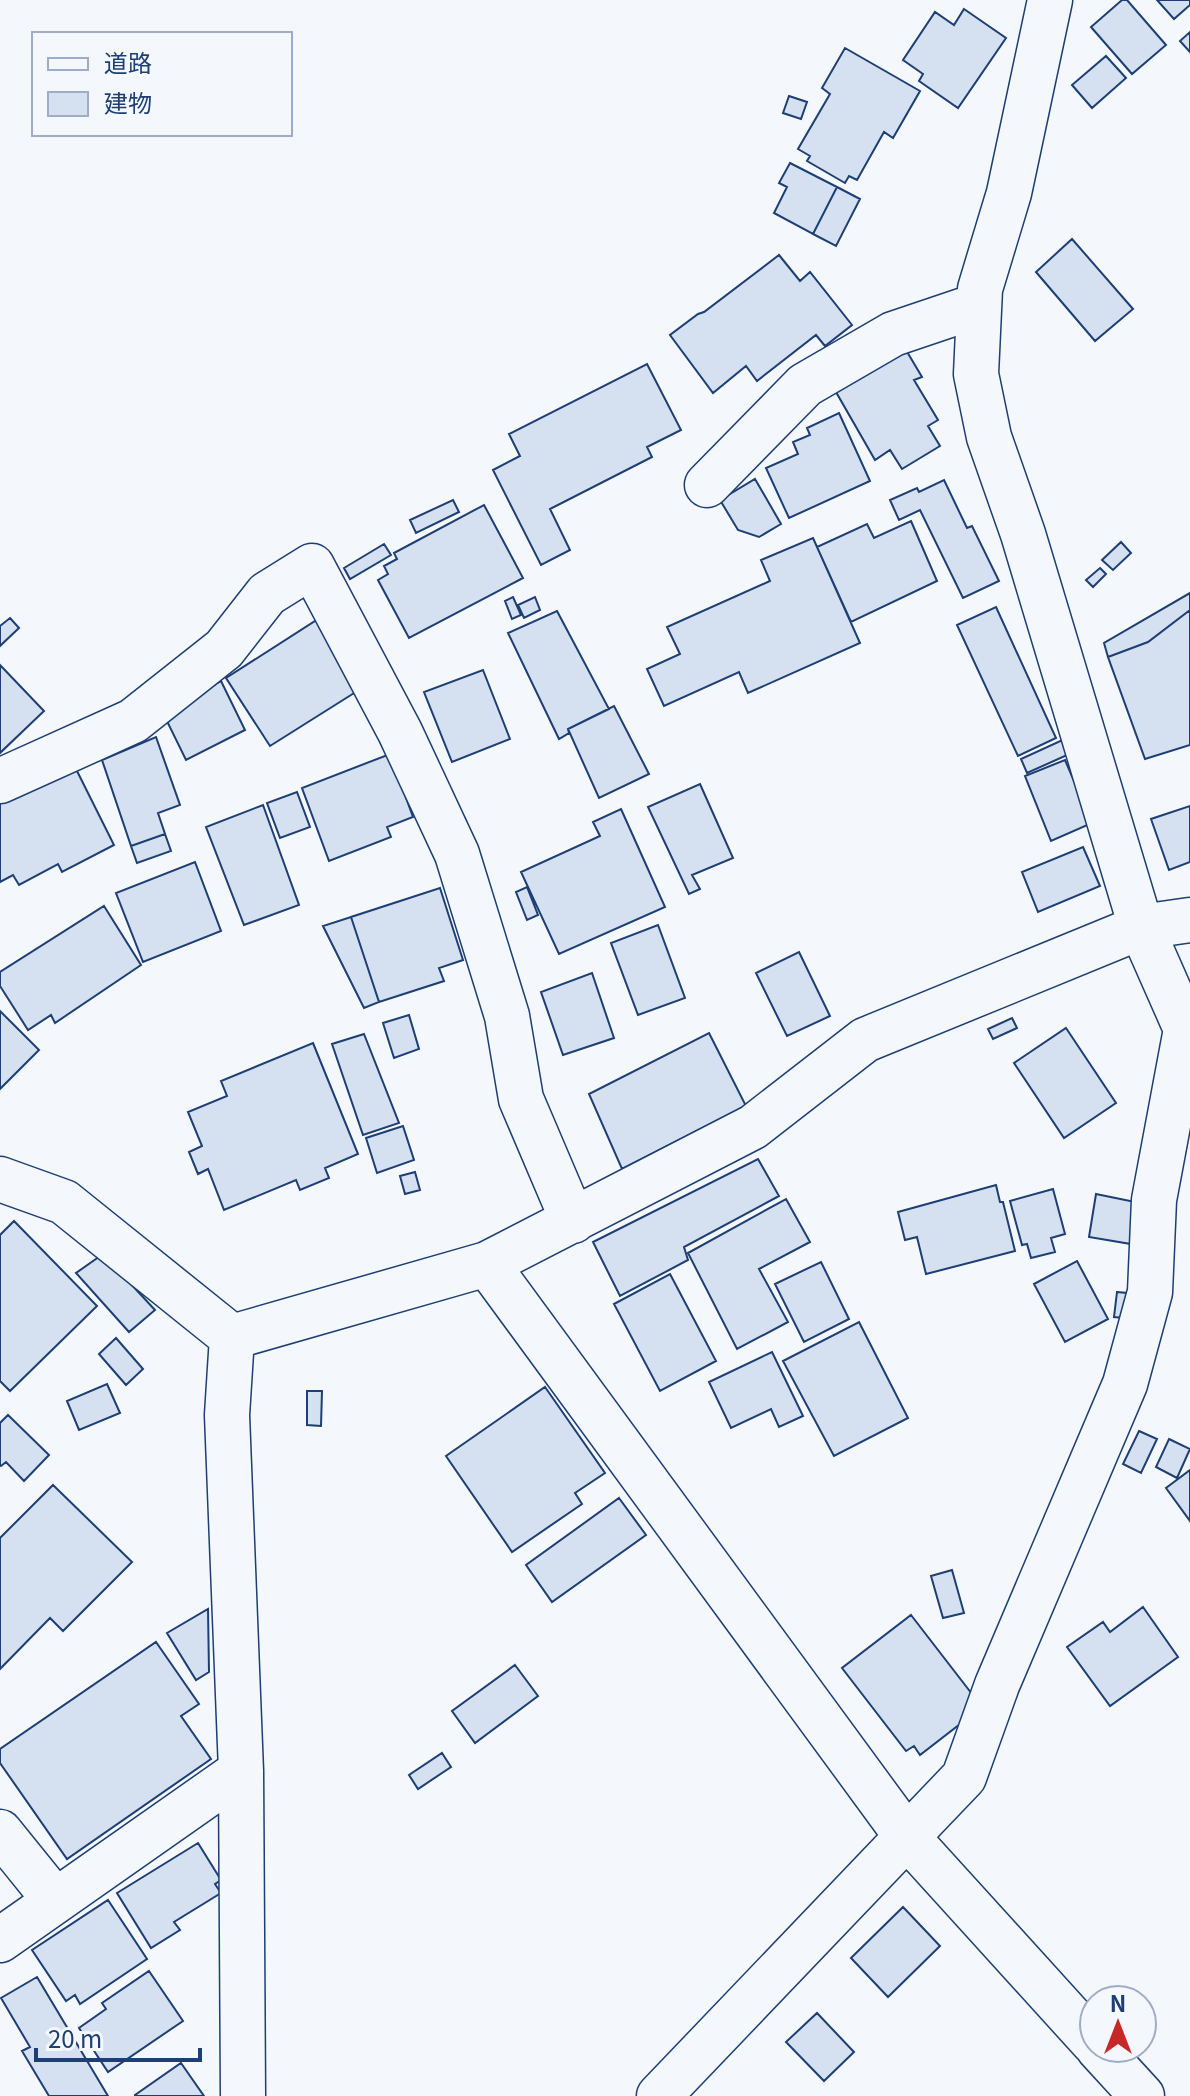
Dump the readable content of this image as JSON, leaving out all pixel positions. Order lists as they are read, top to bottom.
{
  "legend": ["道路", "建物"],
  "scale_bar": "20 m",
  "north": "top"
}
